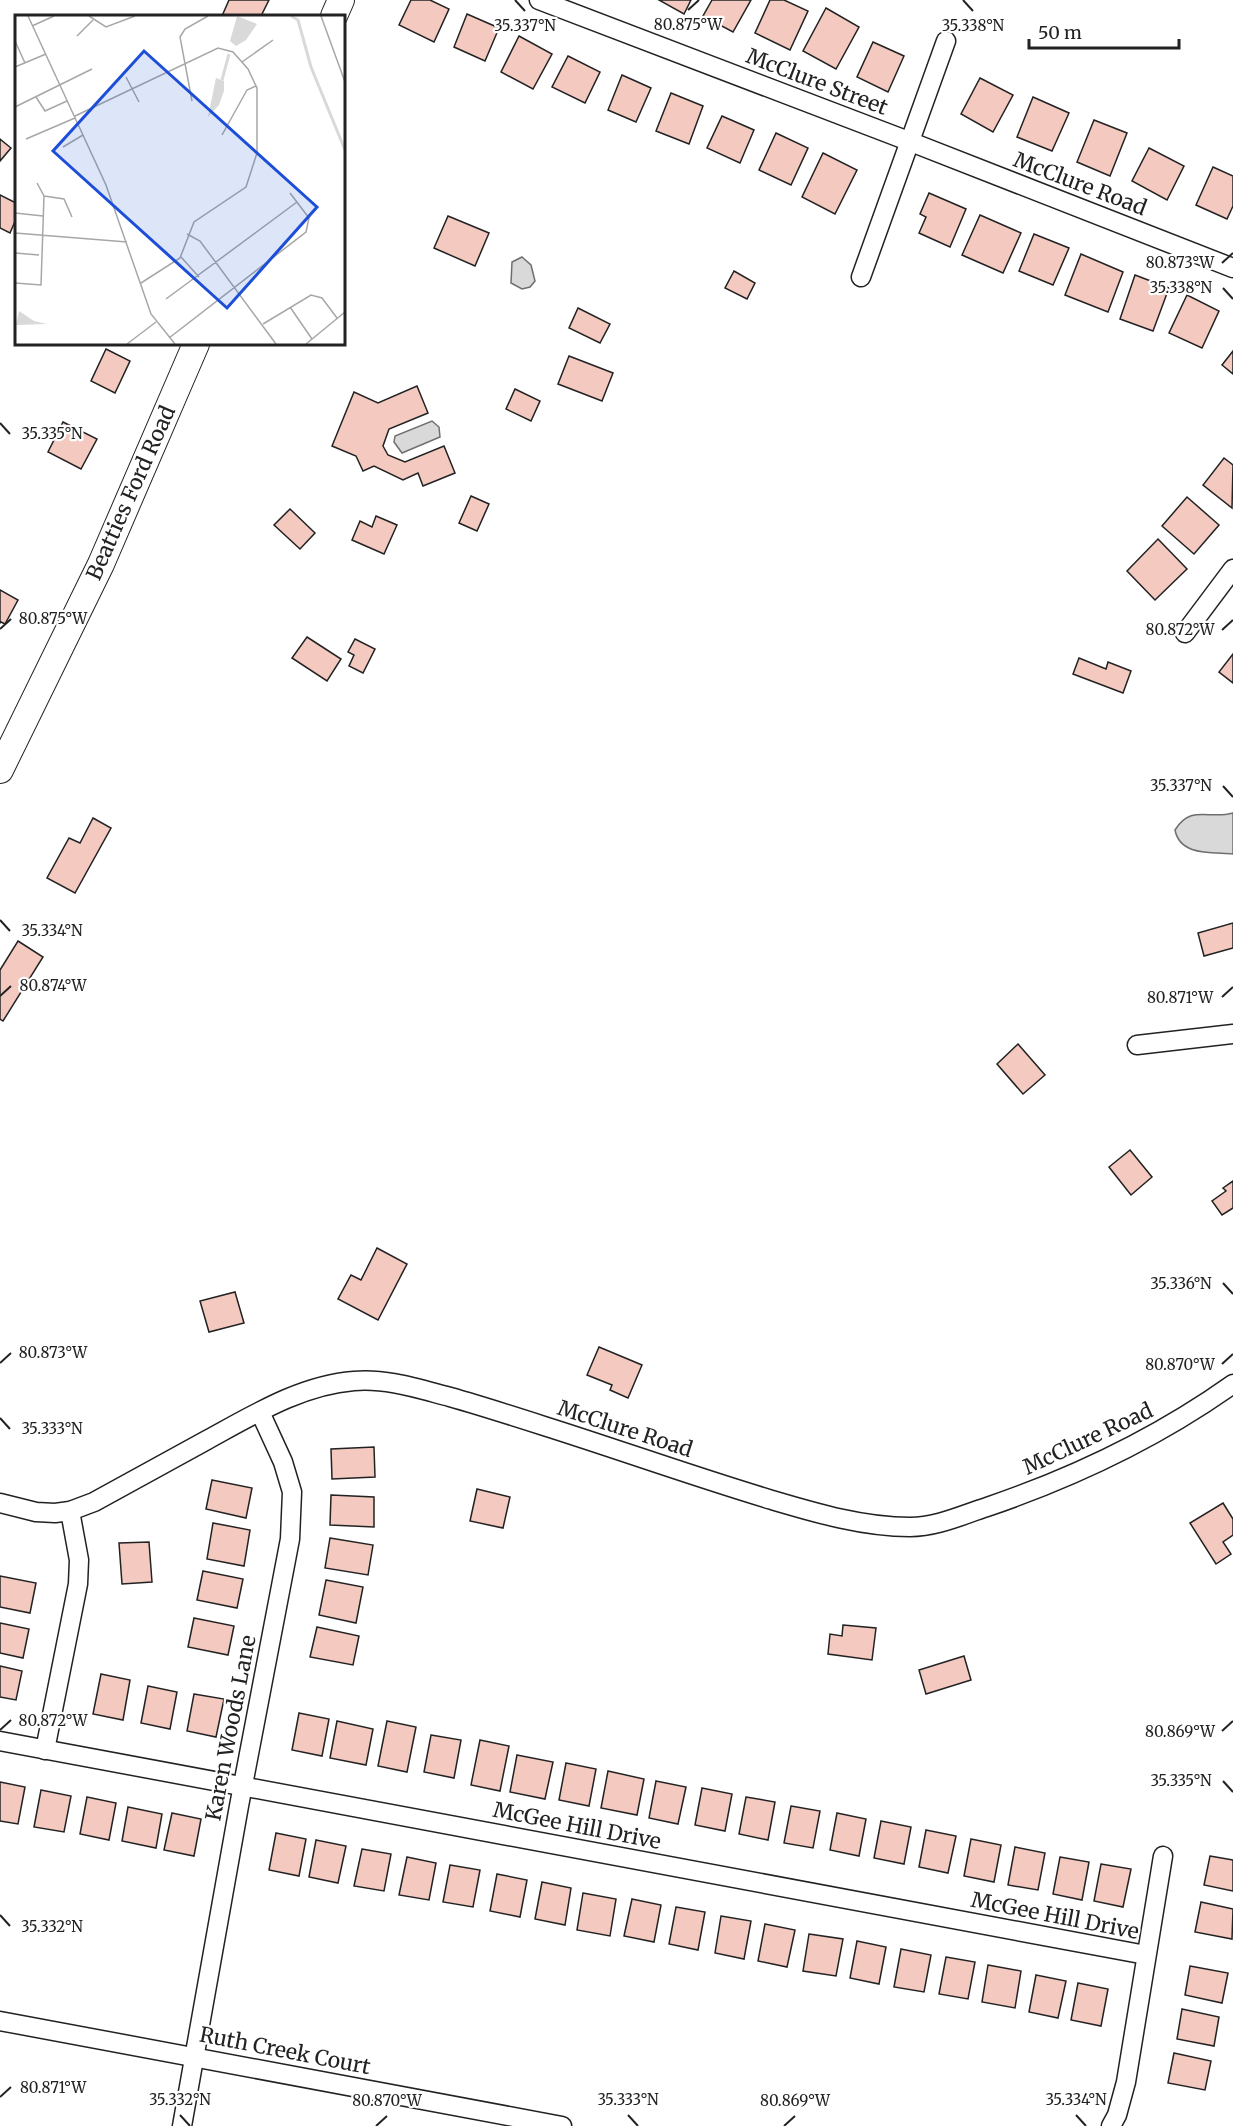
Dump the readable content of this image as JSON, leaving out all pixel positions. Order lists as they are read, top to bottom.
{
  "streets": {
    "main road": ["Beatties Ford Road"],
    "street": [
      "McClure Street",
      "McClure Road",
      "Karen Woods Lane",
      "McGee Hill Drive",
      "Ruth Creek Court"
    ]
  },
  "crossings": [
    ["McClure Street", "McClure Road"],
    ["McClure Road", "Karen Woods Lane"],
    ["Karen Woods Lane", "McGee Hill Drive"],
    ["Karen Woods Lane", "Ruth Creek Court"]
  ],
  "scale_bar": "50 m",
  "coordinates": [
    "80.875°W",
    "35.337°N",
    "35.338°N",
    "80.873°W",
    "35.335°N",
    "80.872°W",
    "35.334°N",
    "80.874°W",
    "80.871°W",
    "35.336°N",
    "80.870°W",
    "35.333°N",
    "80.869°W",
    "35.332°N"
  ]
}
